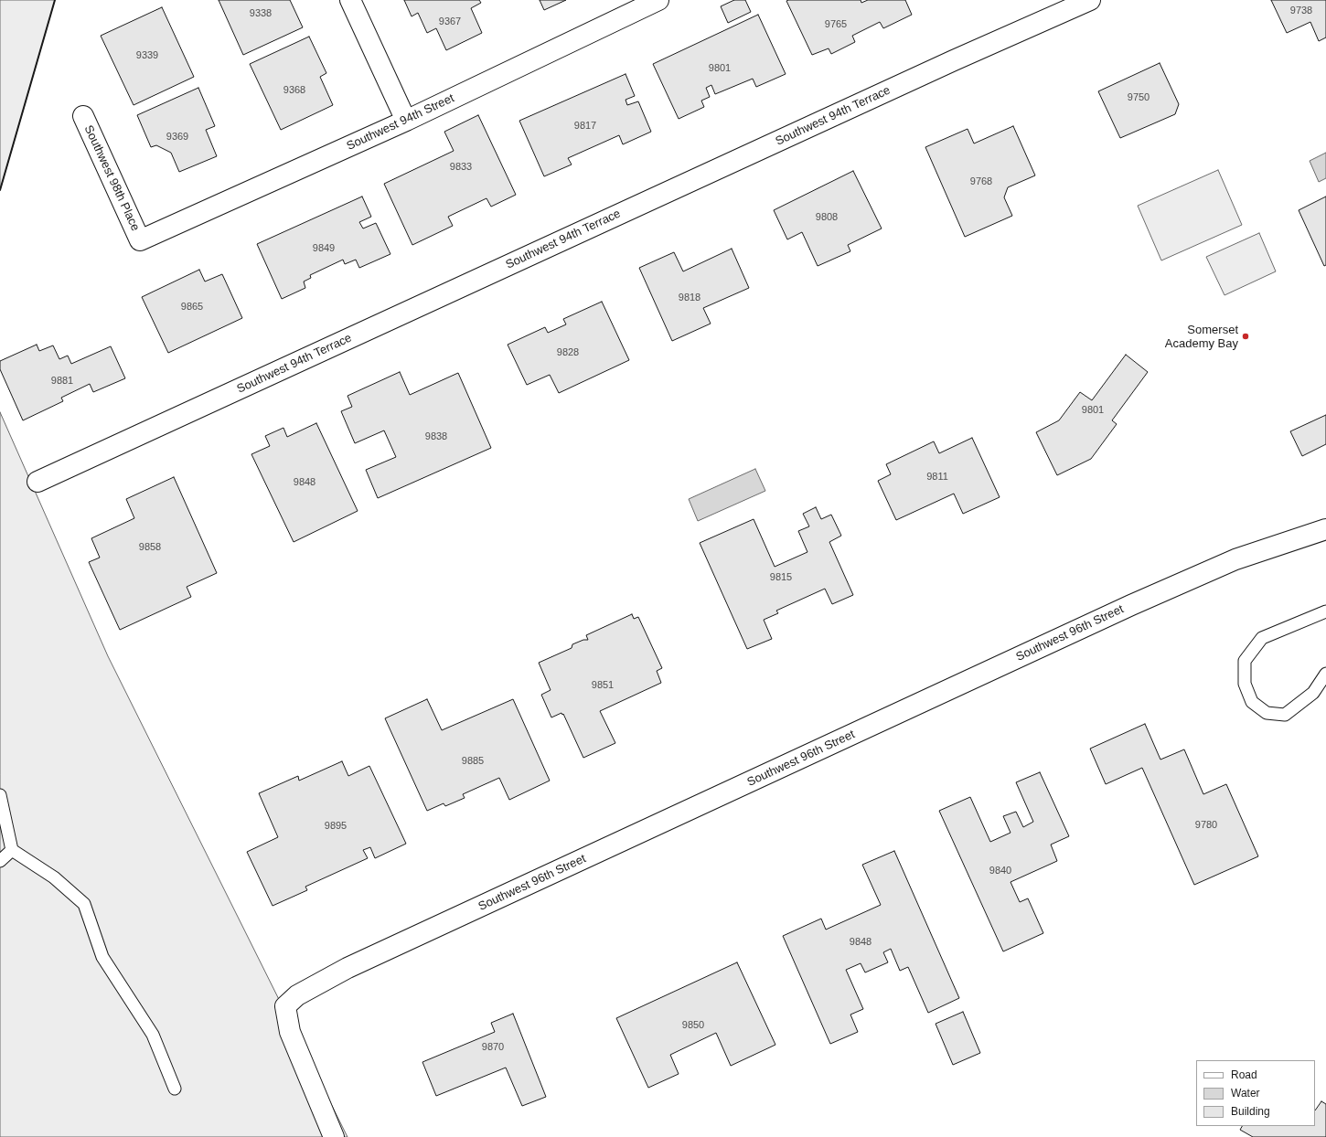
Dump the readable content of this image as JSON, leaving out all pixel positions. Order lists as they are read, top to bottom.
{
  "streets": {
    "street": [
      "Southwest 94th Terrace",
      "Southwest 94th Street",
      "Southwest 98th Place",
      "Southwest 96th Street"
    ]
  },
  "crossings": [
    ["Southwest 94th Street", "Southwest 98th Place"]
  ],
  "places": ["Somerset Academy Bay"],
  "house_numbers": [
    "9738",
    "9338",
    "9367",
    "9765",
    "9339",
    "9801",
    "9368",
    "9750",
    "9817",
    "9369",
    "9833",
    "9768",
    "9808",
    "9849",
    "9818",
    "9865",
    "9828",
    "9881",
    "9801",
    "9838",
    "9811",
    "9848",
    "9858",
    "9815",
    "9851",
    "9885",
    "9780",
    "9895",
    "9840",
    "9848",
    "9850",
    "9870"
  ],
  "legend": ["Road", "Water", "Building"]
}
